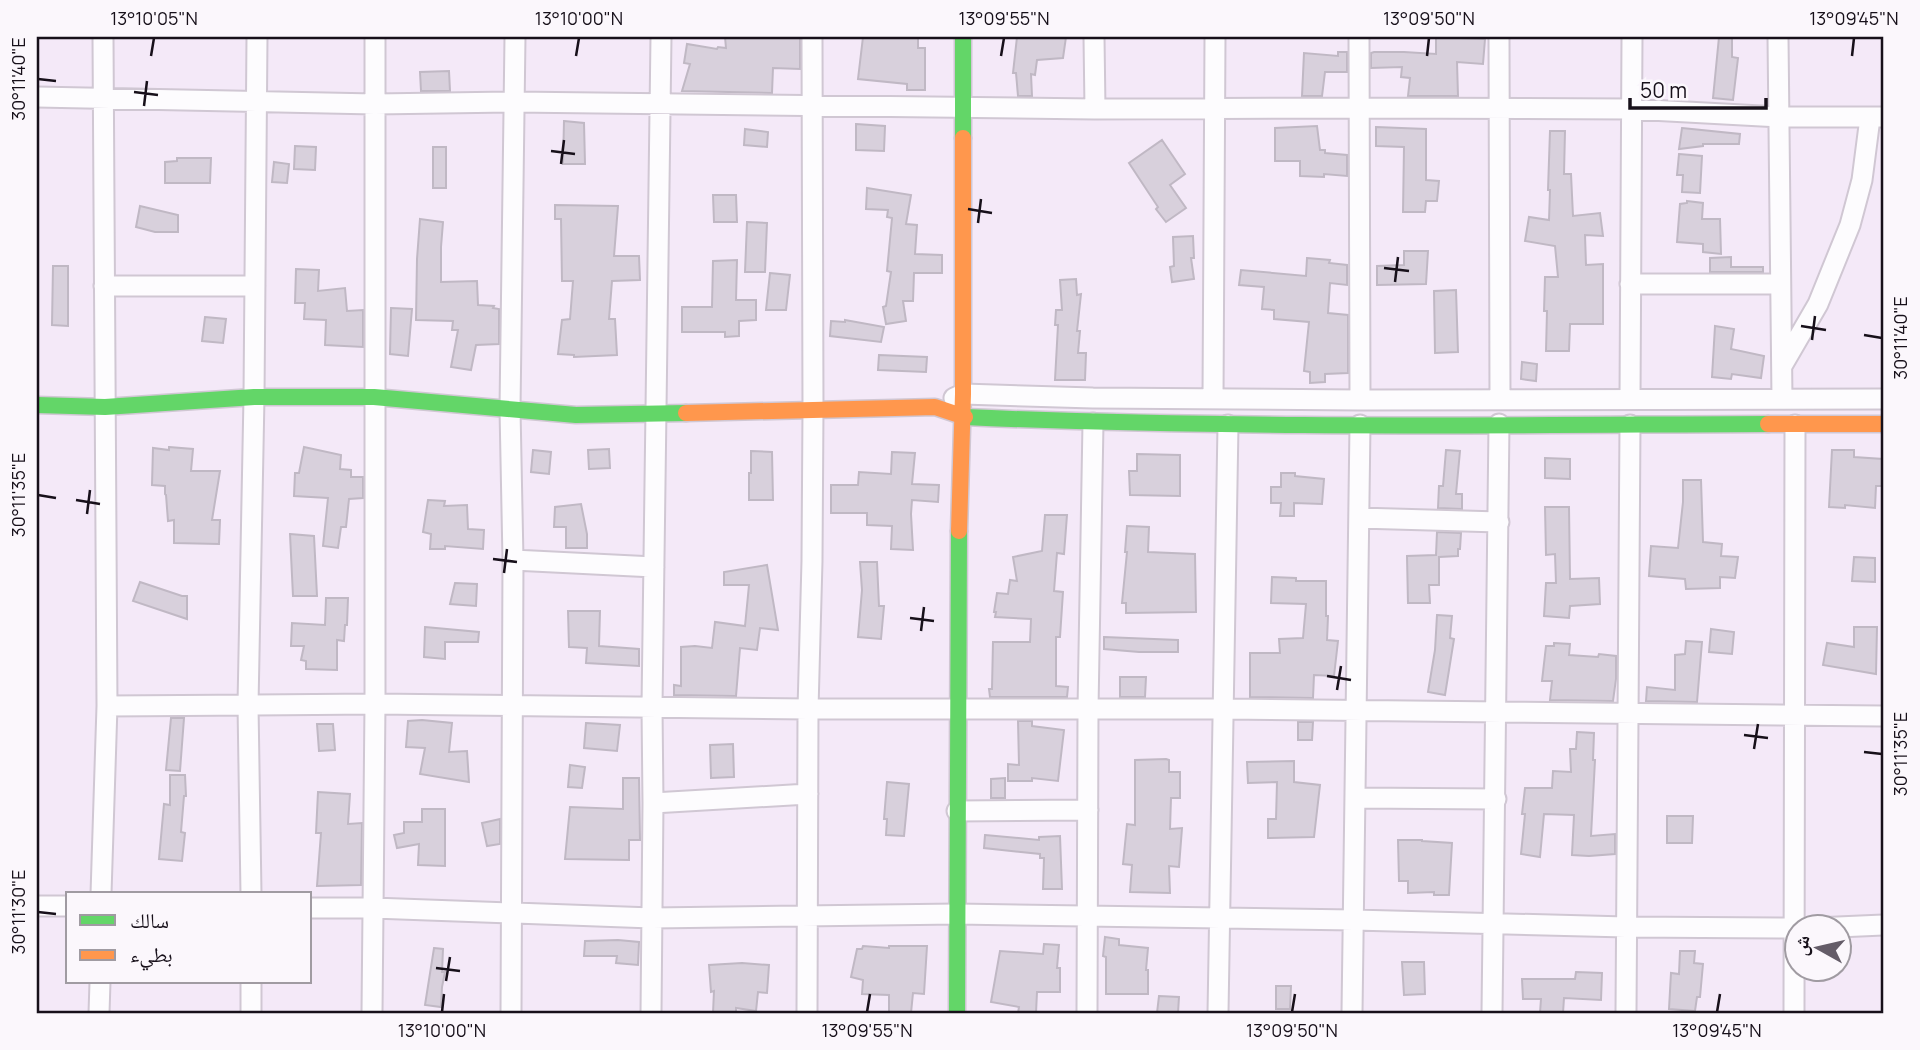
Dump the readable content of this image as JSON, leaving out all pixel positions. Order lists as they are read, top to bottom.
{
  "legend": ["سالك", "بطيء"],
  "scale_bar": "50 m",
  "north": "left",
  "coordinates": [
    "13°10'05\"N",
    "13°10'00\"N",
    "13°09'55\"N",
    "13°09'50\"N",
    "13°09'45\"N",
    "30°11'40\"E",
    "30°11'35\"E",
    "30°11'30\"E"
  ]
}
